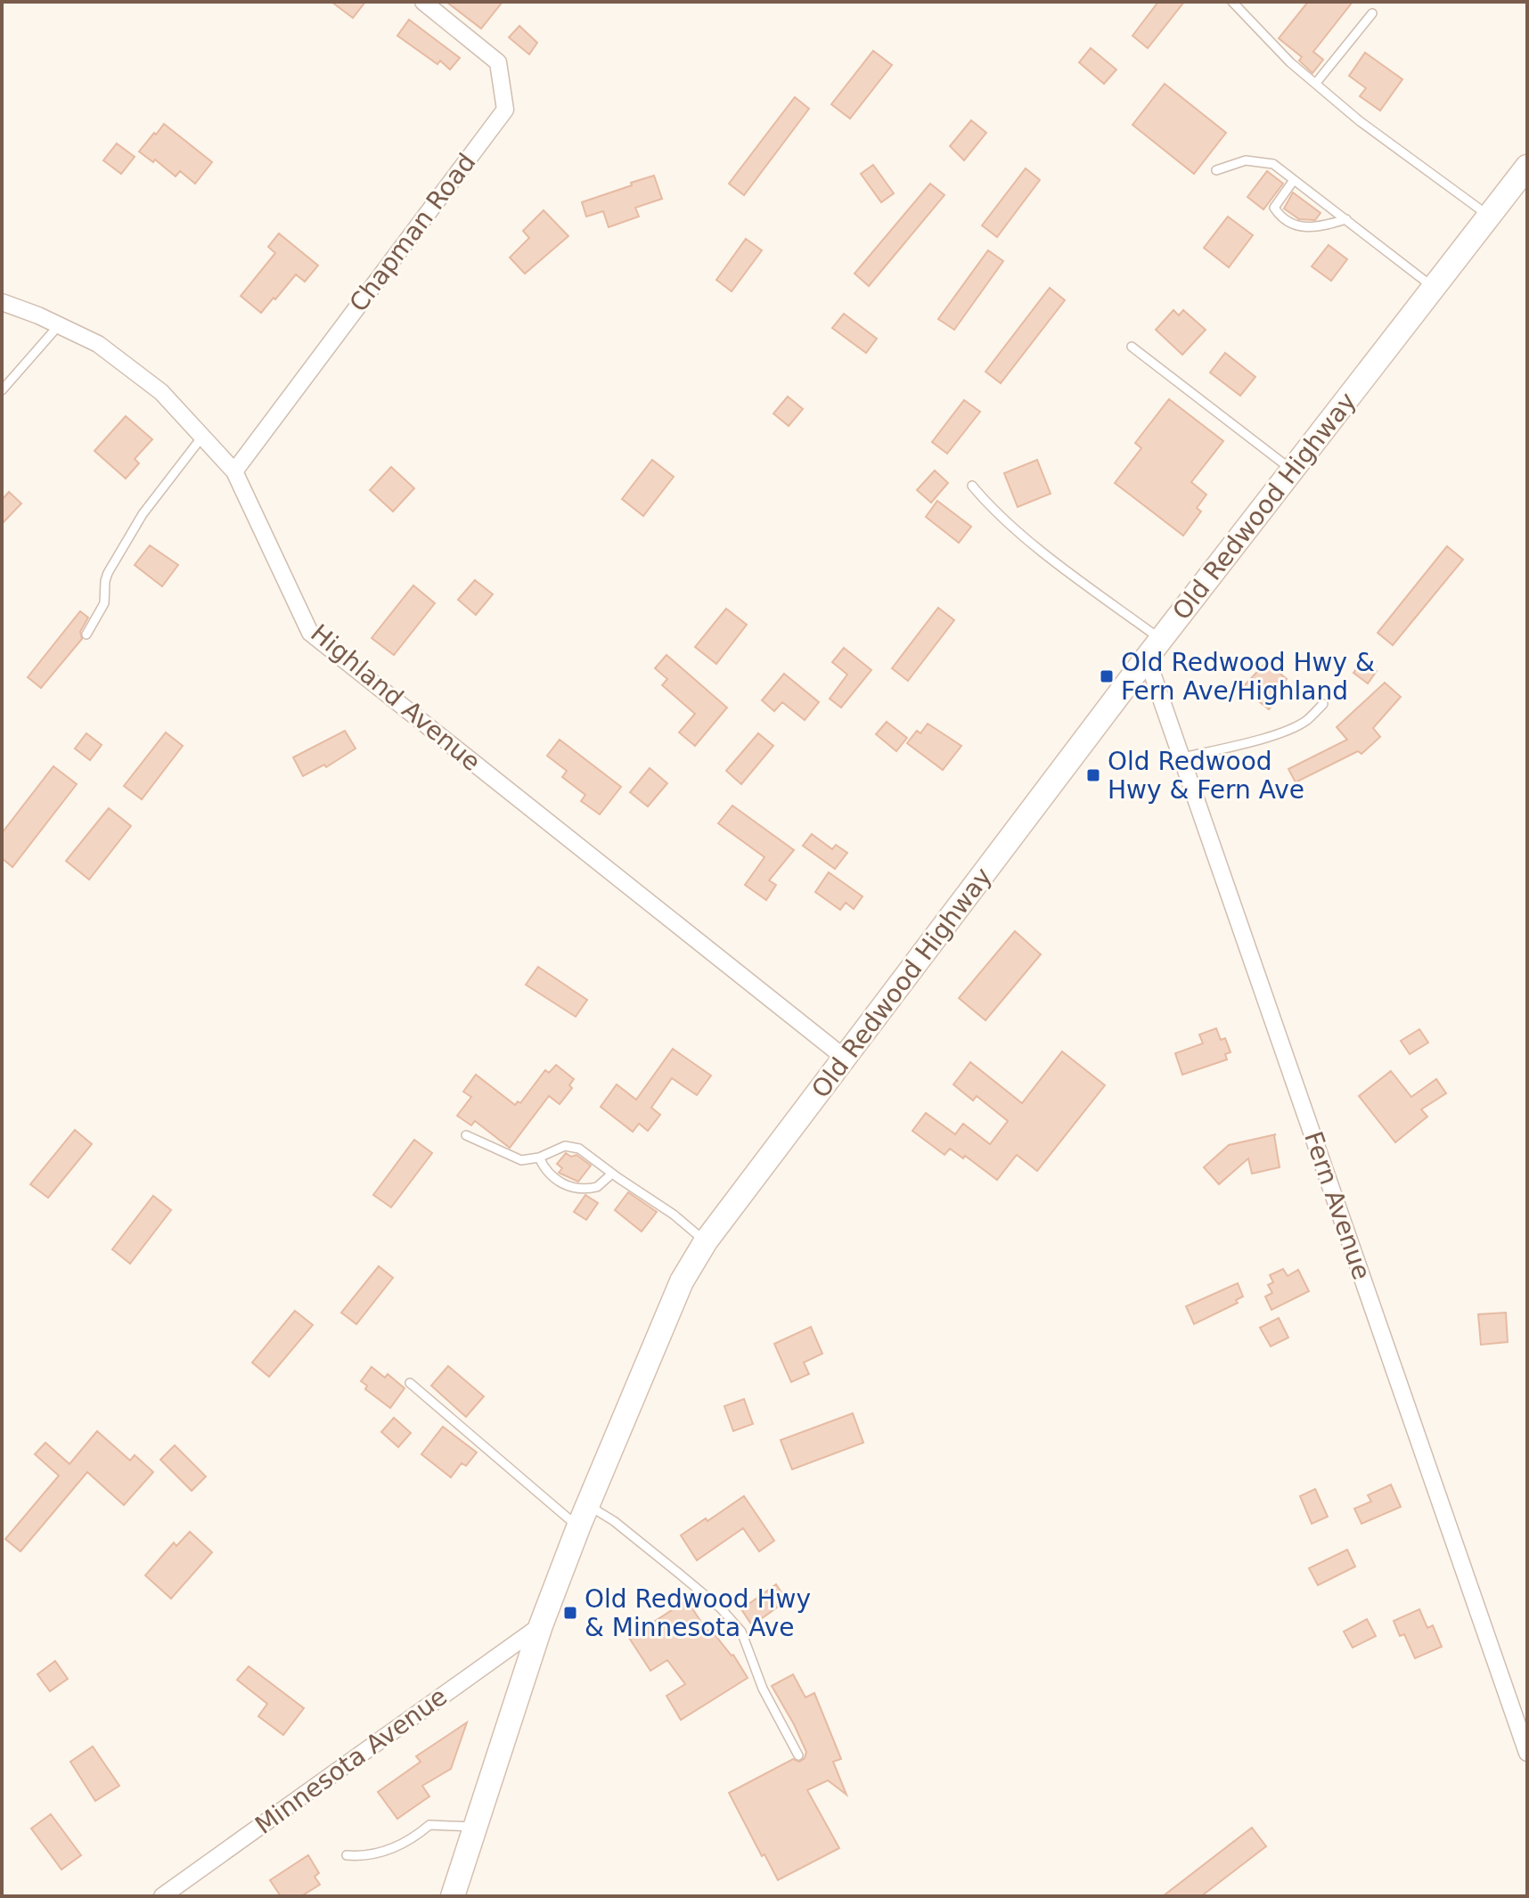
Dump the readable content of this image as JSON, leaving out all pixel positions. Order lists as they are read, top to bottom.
{
  "streets": {
    "main road": ["Old Redwood Highway"],
    "street": [
      "Chapman Road",
      "Highland Avenue",
      "Fern Avenue",
      "Minnesota Avenue"
    ]
  },
  "crossings": [
    ["Chapman Road", "Highland Avenue"],
    ["Old Redwood Highway", "Highland Avenue"],
    ["Old Redwood Highway", "Fern Avenue"],
    ["Old Redwood Highway", "Minnesota Avenue"]
  ],
  "places": {
    "transit": ["Old Redwood Hwy & Fern Ave/Highland", "Old Redwood Hwy & Fern Ave", "Old Redwood Hwy & Minnesota Ave"]
  }
}
